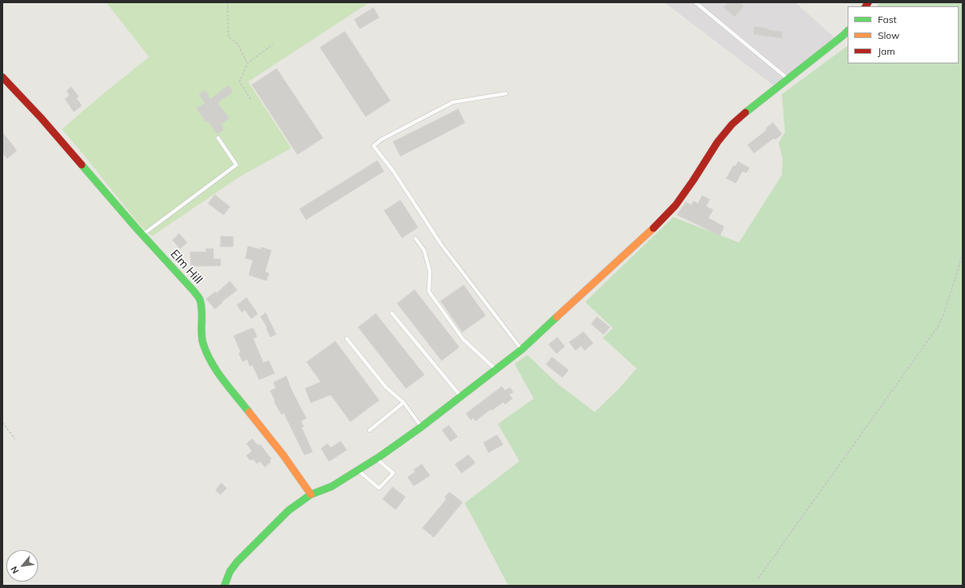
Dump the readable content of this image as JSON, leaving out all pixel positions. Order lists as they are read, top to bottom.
{
  "streets": {
    "street": ["Elm Hill"]
  },
  "legend": ["Fast", "Slow", "Jam"],
  "north": "bottom left"
}
